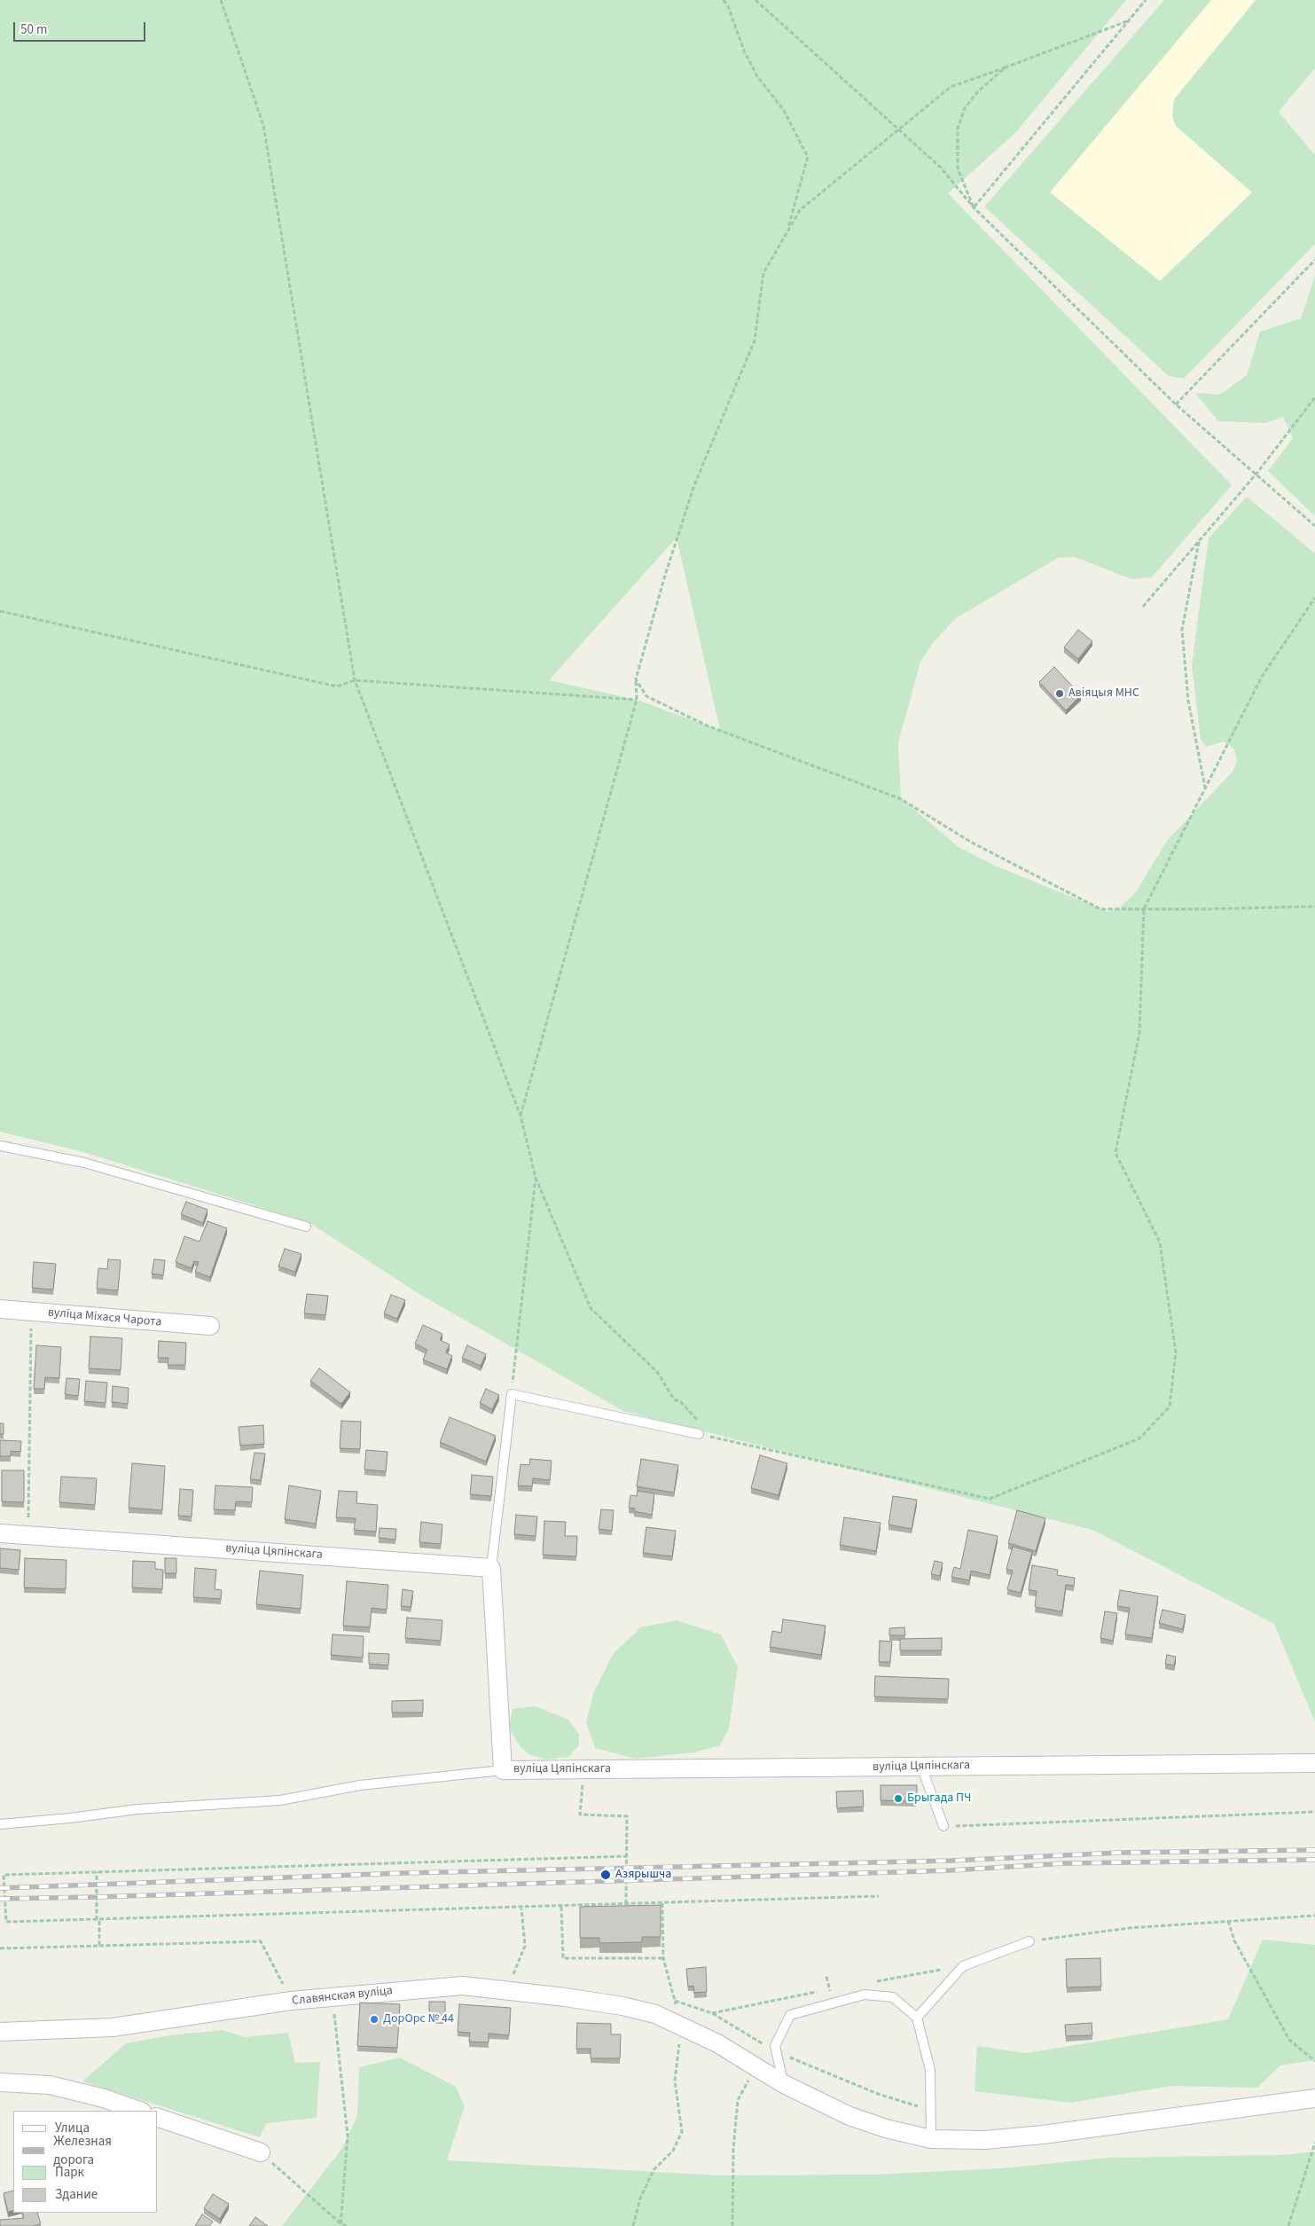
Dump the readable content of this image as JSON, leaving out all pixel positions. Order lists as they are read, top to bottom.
{
  "streets": {
    "street": ["вуліца Міхася Чарота", "вуліца Цяпінскага", "Славянская вуліца"]
  },
  "places": [
    "Авіяцыя МНС",
    "Брыгада ПЧ",
    "Азярышча",
    "ДорОрс № 44"
  ],
  "legend": [
    "Улица",
    "Железная дорога",
    "Парк",
    "Здание"
  ],
  "scale_bar": "50 m"
}
